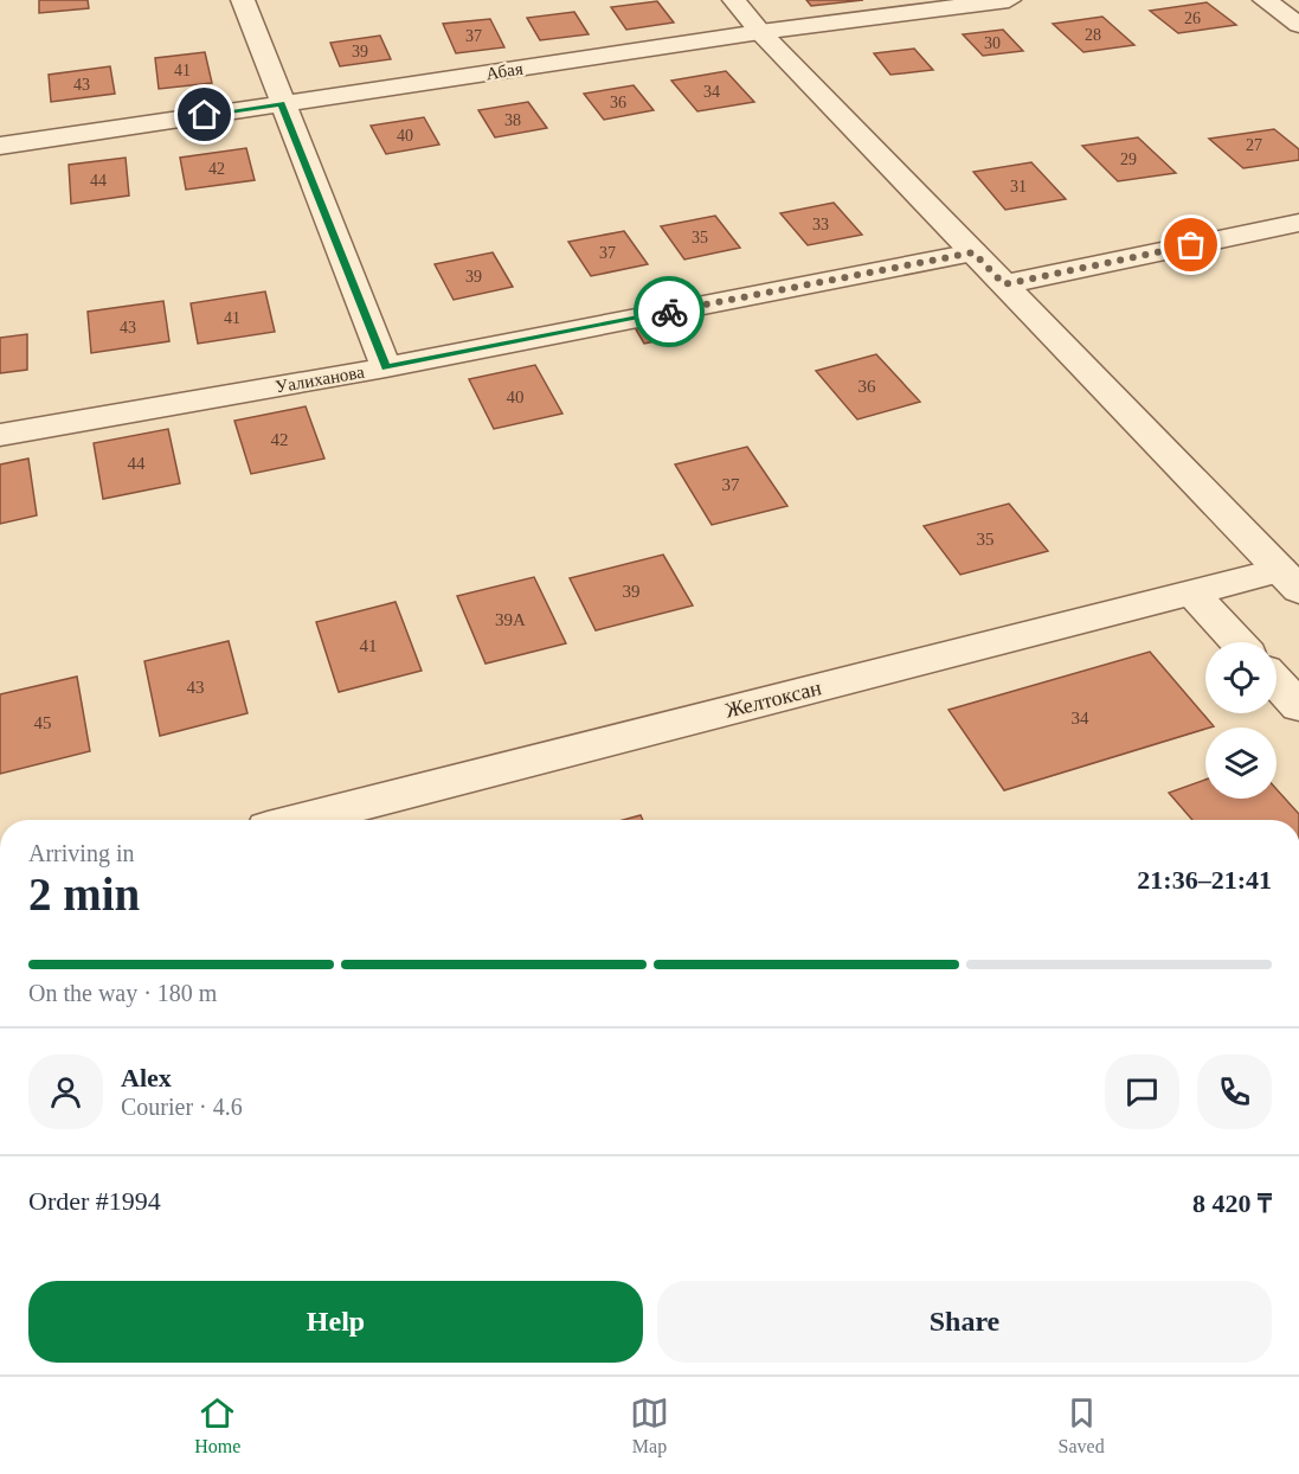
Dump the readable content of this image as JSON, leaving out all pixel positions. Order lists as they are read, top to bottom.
{
  "streets": {
    "street": ["Абая", "Уалиханова", "Желтоксан"]
  },
  "house_numbers": [
    "26",
    "28",
    "37",
    "30",
    "39",
    "41",
    "43",
    "34",
    "36",
    "38",
    "40",
    "27",
    "29",
    "42",
    "44",
    "31",
    "33",
    "35",
    "37",
    "39",
    "41",
    "43",
    "36",
    "40",
    "42",
    "44",
    "37",
    "35",
    "39",
    "39А",
    "41",
    "43",
    "34",
    "45"
  ],
  "page": {
    "heading": ["2 min", "Arriving in", "21:36–21:41"],
    "panel": [
      "Alex",
      "Courier · 4.6",
      "Order #1994",
      "8 420 ₸"
    ],
    "bar": "On the way · 180 m",
    "buttons": ["Help", "Share"],
    "tabs": ["Home", "Map", "Saved"]
  }
}
